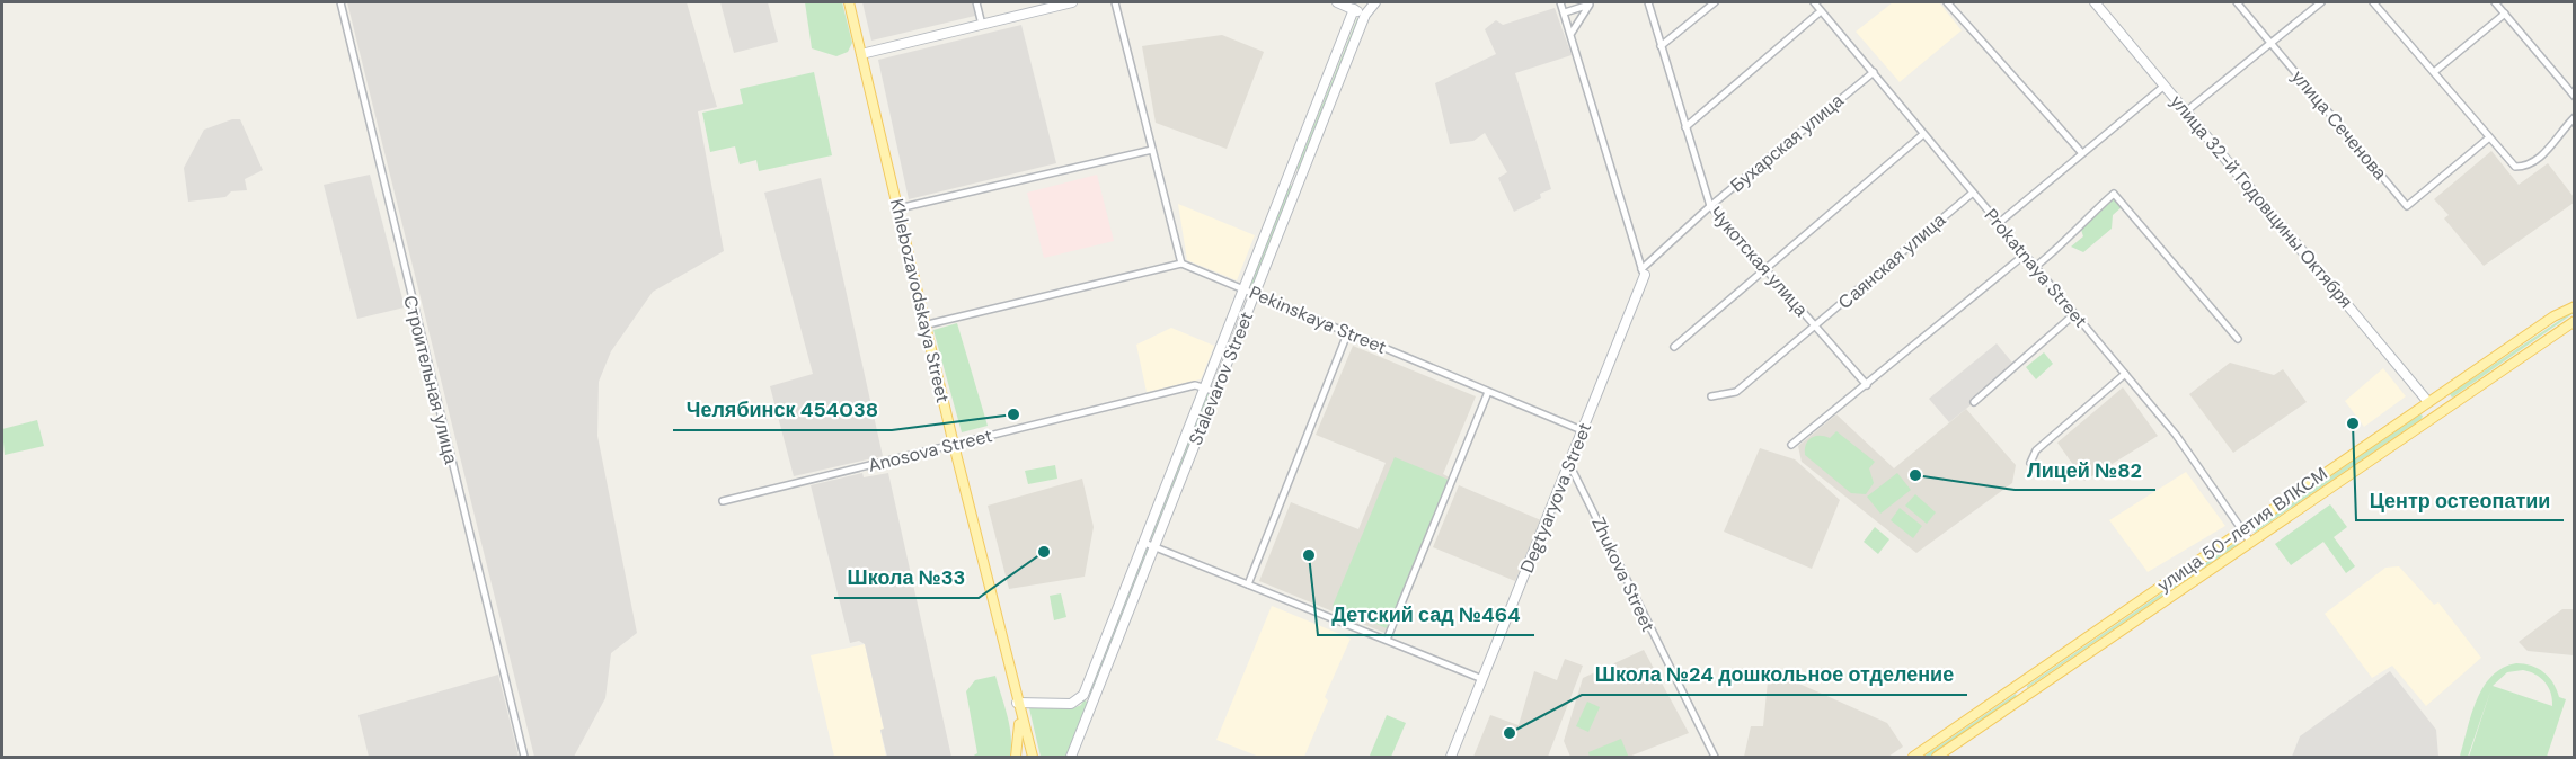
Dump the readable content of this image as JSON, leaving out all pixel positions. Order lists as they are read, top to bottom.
{
  "streets": {
    "main road": ["Khlebozavodskaya Street", "улица 50-летия ВЛКСМ"],
    "street": [
      "улица Сеченова",
      "Бухарская улица",
      "улица 32-й Годовщины Октября",
      "Чукотская улица",
      "Саянская улица",
      "Prokatnaya Street",
      "Pekinskaya Street",
      "Stalevarov Street",
      "Строительная улица",
      "Anosova Street",
      "Degtyaryova Street",
      "Zhukova Street"
    ]
  },
  "crossings": [
    ["Бухарская улица", "Чукотская улица"],
    ["Бухарская улица", "Prokatnaya Street"],
    ["Бухарская улица", "Degtyaryova Street"],
    ["улица 32-й Годовщины Октября", "улица 50-летия ВЛКСМ"],
    ["Чукотская улица", "Саянская улица"],
    ["Саянская улица", "Prokatnaya Street"],
    ["Prokatnaya Street", "улица 50-летия ВЛКСМ"],
    ["Khlebozavodskaya Street", "Anosova Street"],
    ["Pekinskaya Street", "Stalevarov Street"],
    ["Pekinskaya Street", "Degtyaryova Street"],
    ["Stalevarov Street", "Anosova Street"],
    ["Degtyaryova Street", "Zhukova Street"]
  ],
  "places": [
    "Челябинск 454038",
    "Центр остеопатии",
    "Лицей №82",
    "Школа №33",
    "Детский сад №464",
    "Школа №24 дошкольное отделение"
  ]
}
